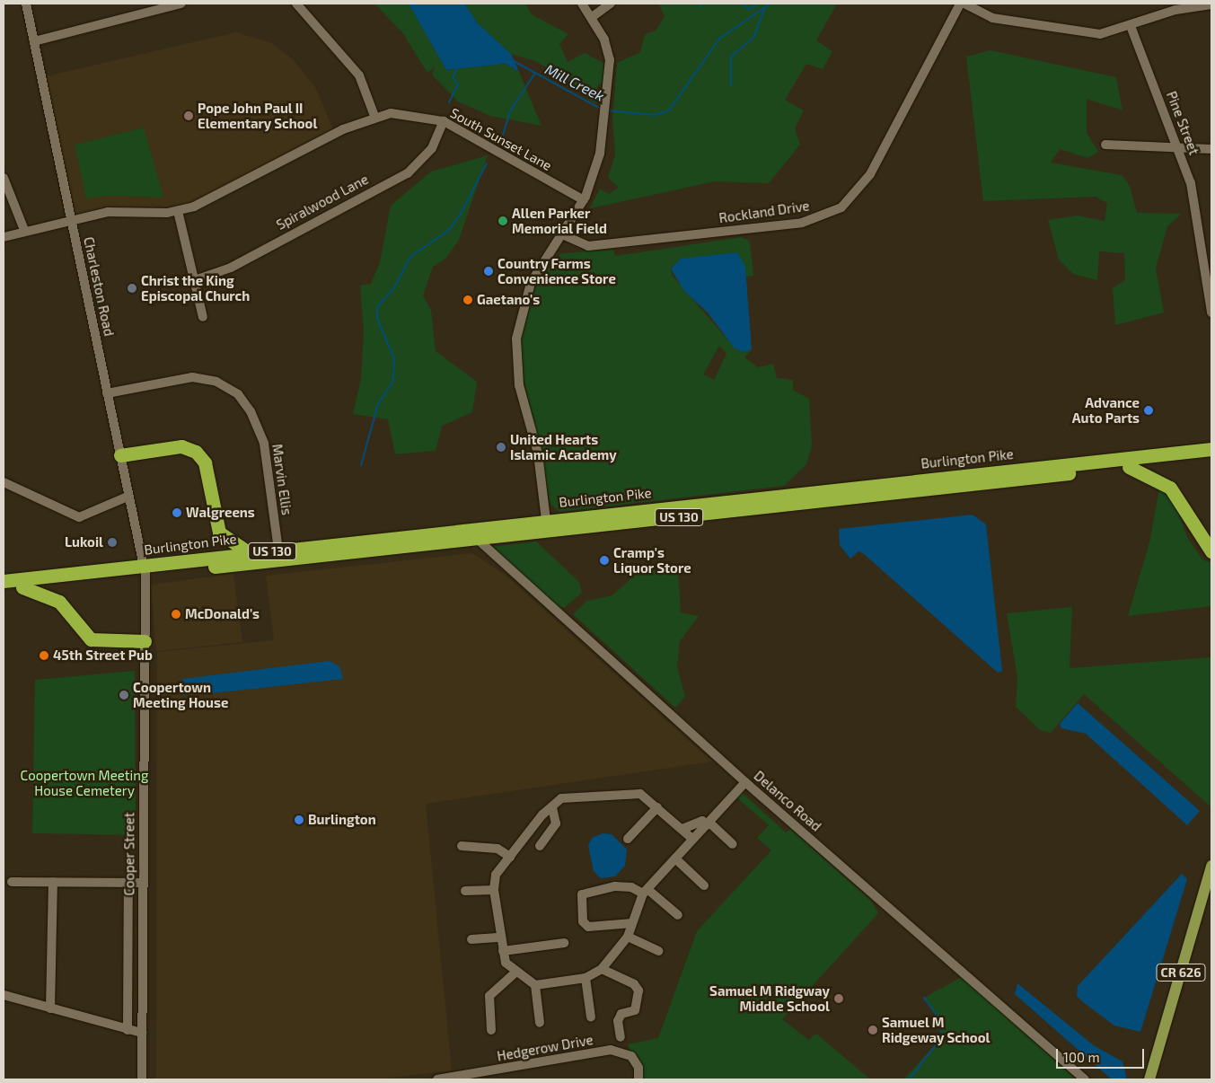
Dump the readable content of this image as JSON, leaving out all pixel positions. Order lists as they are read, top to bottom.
{
  "streets": {
    "highway": ["Burlington Pike", "US 130"],
    "main road": ["CR 626"],
    "street": [
      "Pine Street",
      "South Sunset Lane",
      "Spiralwood Lane",
      "Rockland Drive",
      "Charleston Road",
      "Marvin Ellis",
      "Delanco Road",
      "Cooper Street",
      "Hedgerow Drive"
    ]
  },
  "crossings": [
    ["South Sunset Lane", "Spiralwood Lane"],
    ["Charleston Road", "Burlington Pike"],
    ["Charleston Road", "Marvin Ellis"],
    ["Charleston Road", "Cooper Street"],
    ["Burlington Pike", "Marvin Ellis"],
    ["Burlington Pike", "Delanco Road"],
    ["Burlington Pike", "Cooper Street"]
  ],
  "water": ["Mill Creek"],
  "parks": ["Coopertown Meeting House Cemetery"],
  "places": [
    "Pope John Paul II Elementary School",
    "Allen Parker Memorial Field",
    "Country Farms Convenience Store",
    "Christ the King Episcopal Church",
    "Gaetano's",
    "Advance Auto Parts",
    "United Hearts Islamic Academy",
    "Walgreens",
    "Lukoil",
    "Cramp's Liquor Store",
    "McDonald's",
    "45th Street Pub",
    "Coopertown Meeting House",
    "Burlington",
    "Samuel M Ridgway Middle School",
    "Samuel M Ridgeway School"
  ],
  "scale_bar": "100 m"
}
